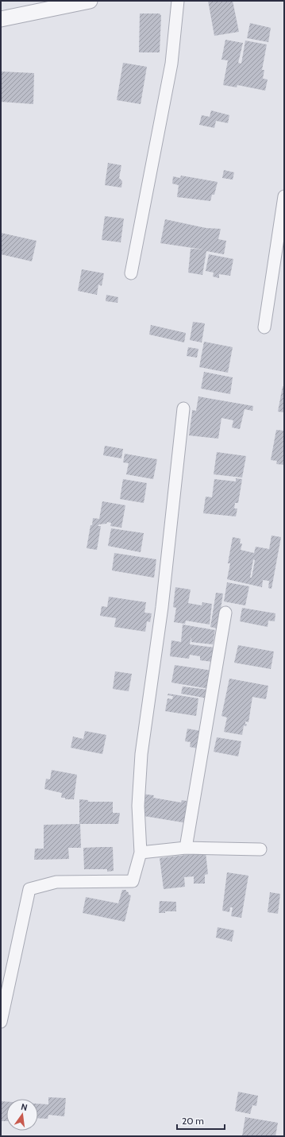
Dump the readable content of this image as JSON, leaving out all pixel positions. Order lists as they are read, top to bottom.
{
  "scale_bar": "20 m",
  "north": "top"
}
